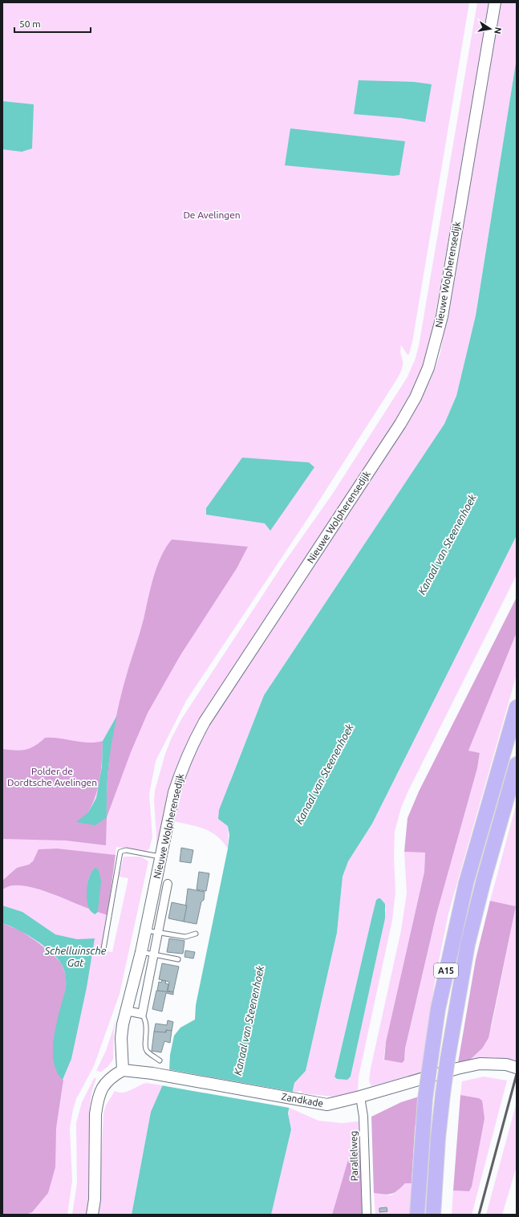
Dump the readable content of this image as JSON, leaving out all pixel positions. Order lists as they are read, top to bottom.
{
  "streets": {
    "highway": ["A15"],
    "street": ["Nieuwe Wolpherensedijk", "Zandkade", "Parallelweg"]
  },
  "crossings": [
    ["Nieuwe Wolpherensedijk", "Zandkade"],
    ["Zandkade", "Parallelweg"]
  ],
  "water": ["Kanaal van Steenenhoek", "Schelluinsche Gat"],
  "parks": ["De Avelingen", "Polder de Dordtsche Avelingen"],
  "scale_bar": "50 m",
  "north": "right"
}
